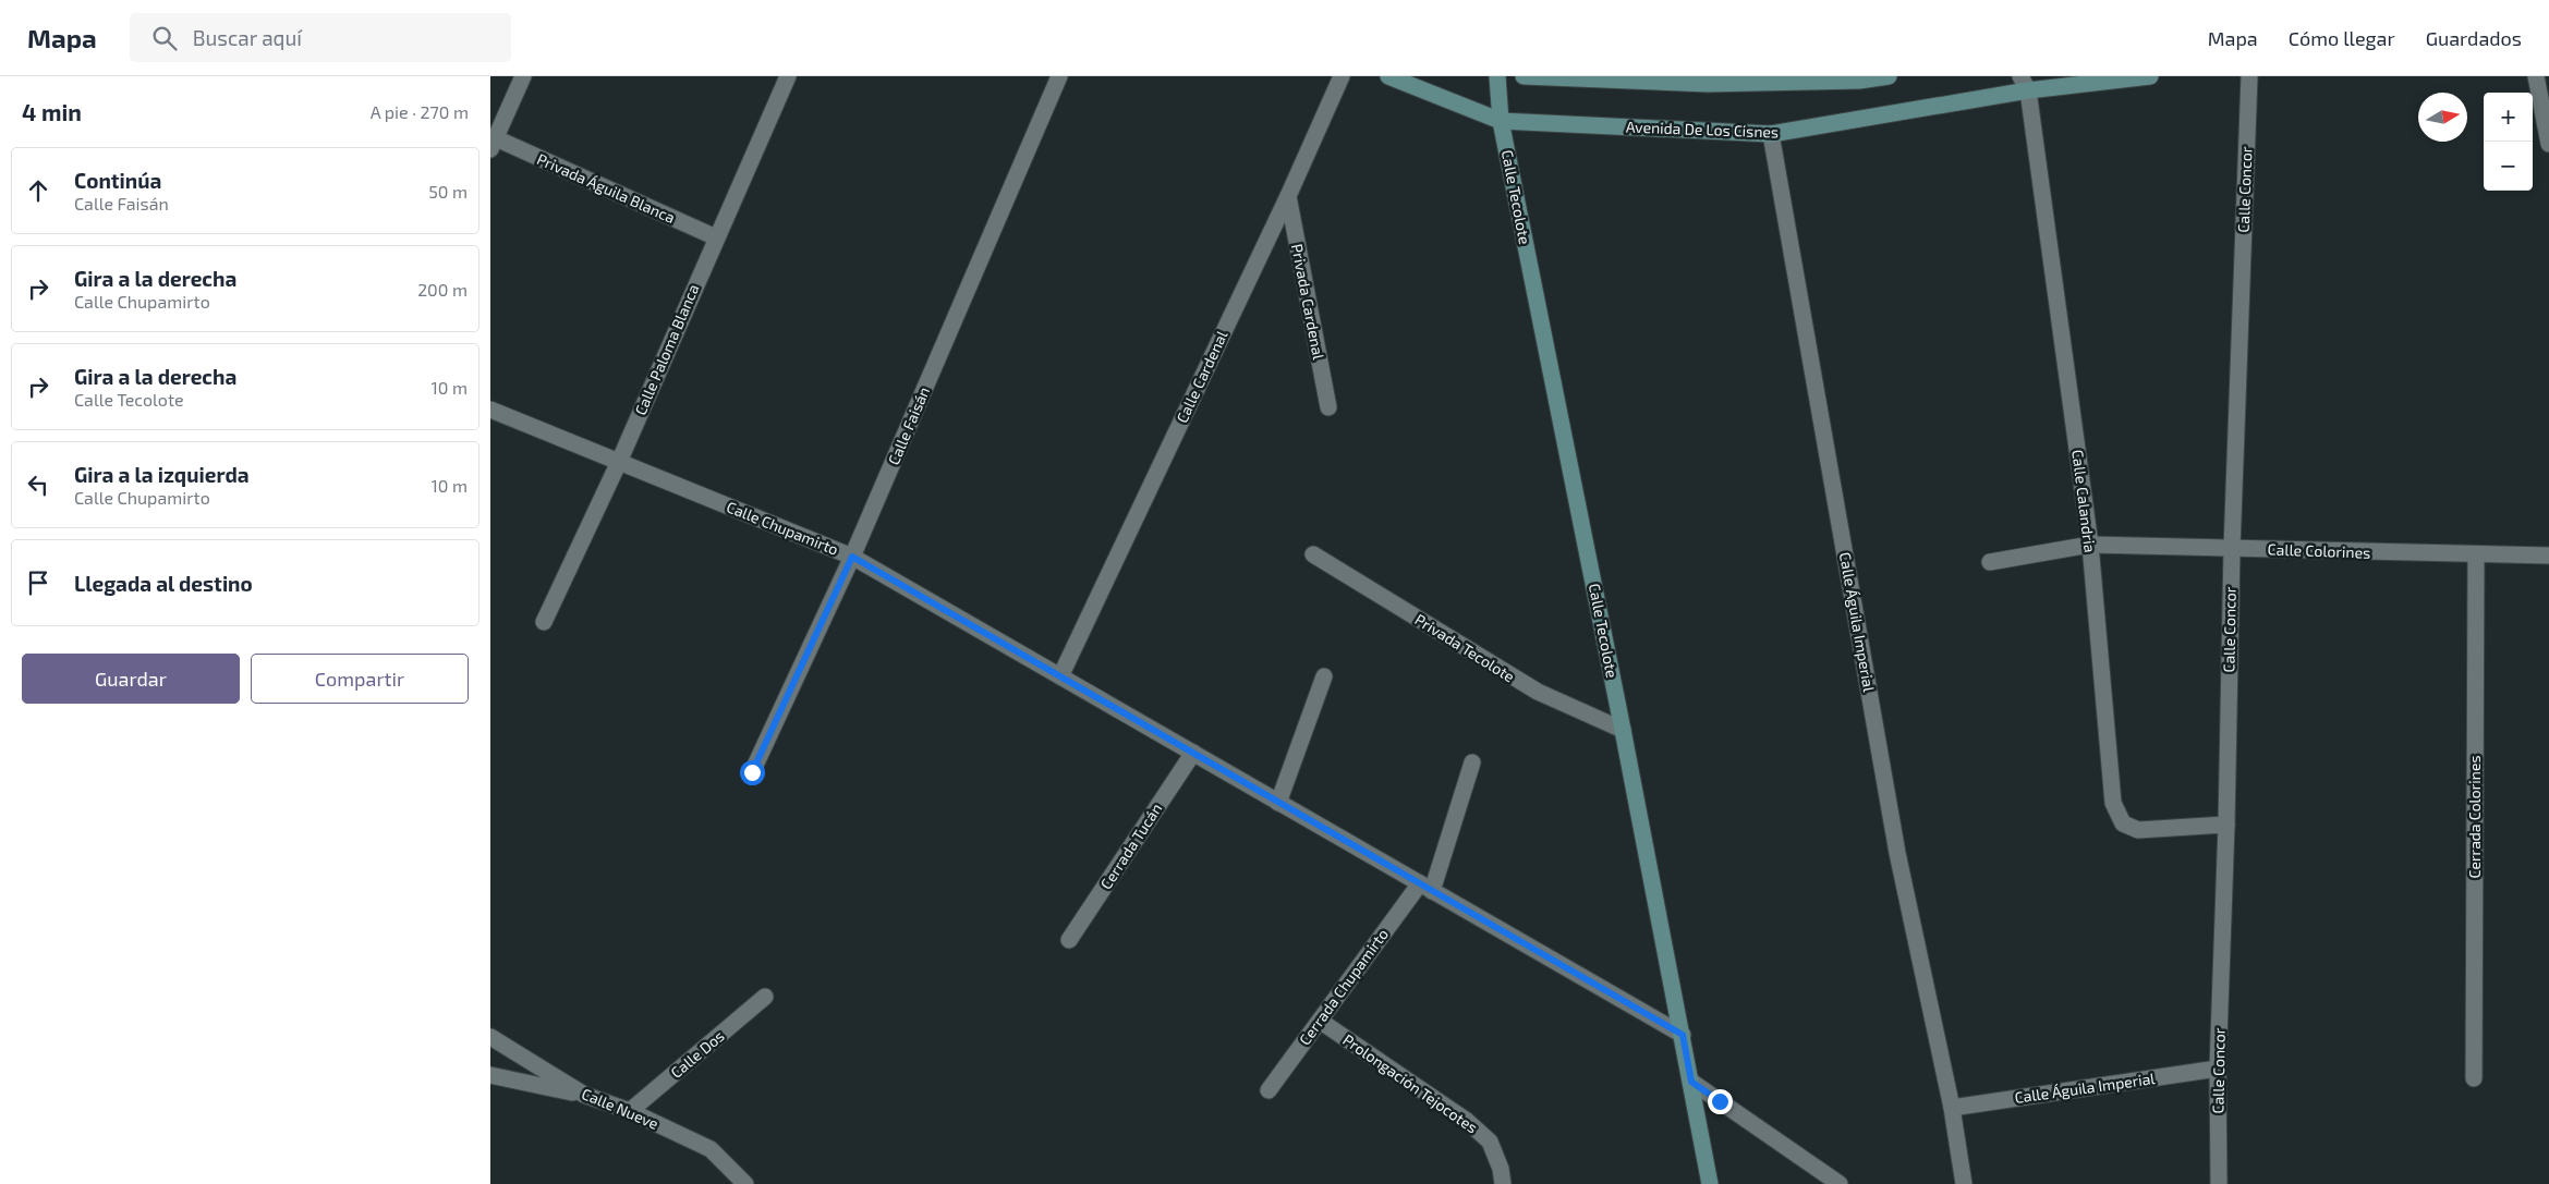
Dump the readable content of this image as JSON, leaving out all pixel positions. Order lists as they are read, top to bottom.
{
  "streets": {
    "street": [
      "Avenida De Los Cisnes",
      "Privada Águila Blanca",
      "Calle Concor",
      "Calle Tecolote",
      "Privada Cardenal",
      "Calle Paloma Blanca",
      "Calle Cardenal",
      "Calle Faisán",
      "Calle Calandria",
      "Calle Chupamirto",
      "Calle Colorines",
      "Calle Águila Imperial",
      "Privada Tecolote",
      "Cerrada Colorines",
      "Cerrada Tucán",
      "Cerrada Chupamirto",
      "Calle Dos",
      "Prolongación Tejocotes",
      "Calle Nueve"
    ]
  },
  "crossings": [
    ["Avenida De Los Cisnes", "Calle Tecolote"],
    ["Avenida De Los Cisnes", "Calle Calandria"],
    ["Avenida De Los Cisnes", "Calle Águila Imperial"],
    ["Privada Águila Blanca", "Calle Paloma Blanca"],
    ["Calle Concor", "Calle Calandria"],
    ["Calle Concor", "Calle Colorines"],
    ["Calle Concor", "Calle Águila Imperial"],
    ["Calle Tecolote", "Calle Chupamirto"],
    ["Calle Tecolote", "Privada Tecolote"],
    ["Privada Cardenal", "Calle Cardenal"],
    ["Calle Paloma Blanca", "Calle Chupamirto"],
    ["Calle Cardenal", "Calle Chupamirto"],
    ["Calle Faisán", "Calle Chupamirto"],
    ["Calle Calandria", "Calle Colorines"],
    ["Calle Chupamirto", "Cerrada Tucán"],
    ["Calle Chupamirto", "Cerrada Chupamirto"],
    ["Calle Colorines", "Cerrada Colorines"],
    ["Cerrada Chupamirto", "Prolongación Tejocotes"],
    ["Calle Dos", "Calle Nueve"]
  ],
  "north": "right",
  "page": {
    "header": "Mapa",
    "search": "Buscar aquí",
    "nav": ["Mapa", "Cómo llegar", "Guardados"],
    "heading": ["4 min", "A pie · 270 m"],
    "map_buttons": ["+", "−"],
    "list": [
      ["Continúa", "Calle Faisán", "50 m"],
      ["Gira a la derecha", "Calle Chupamirto", "200 m"],
      ["Gira a la derecha", "Calle Tecolote", "10 m"],
      ["Gira a la izquierda", "Calle Chupamirto", "10 m"],
      "Llegada al destino"
    ],
    "buttons": ["Guardar", "Compartir"]
  }
}
